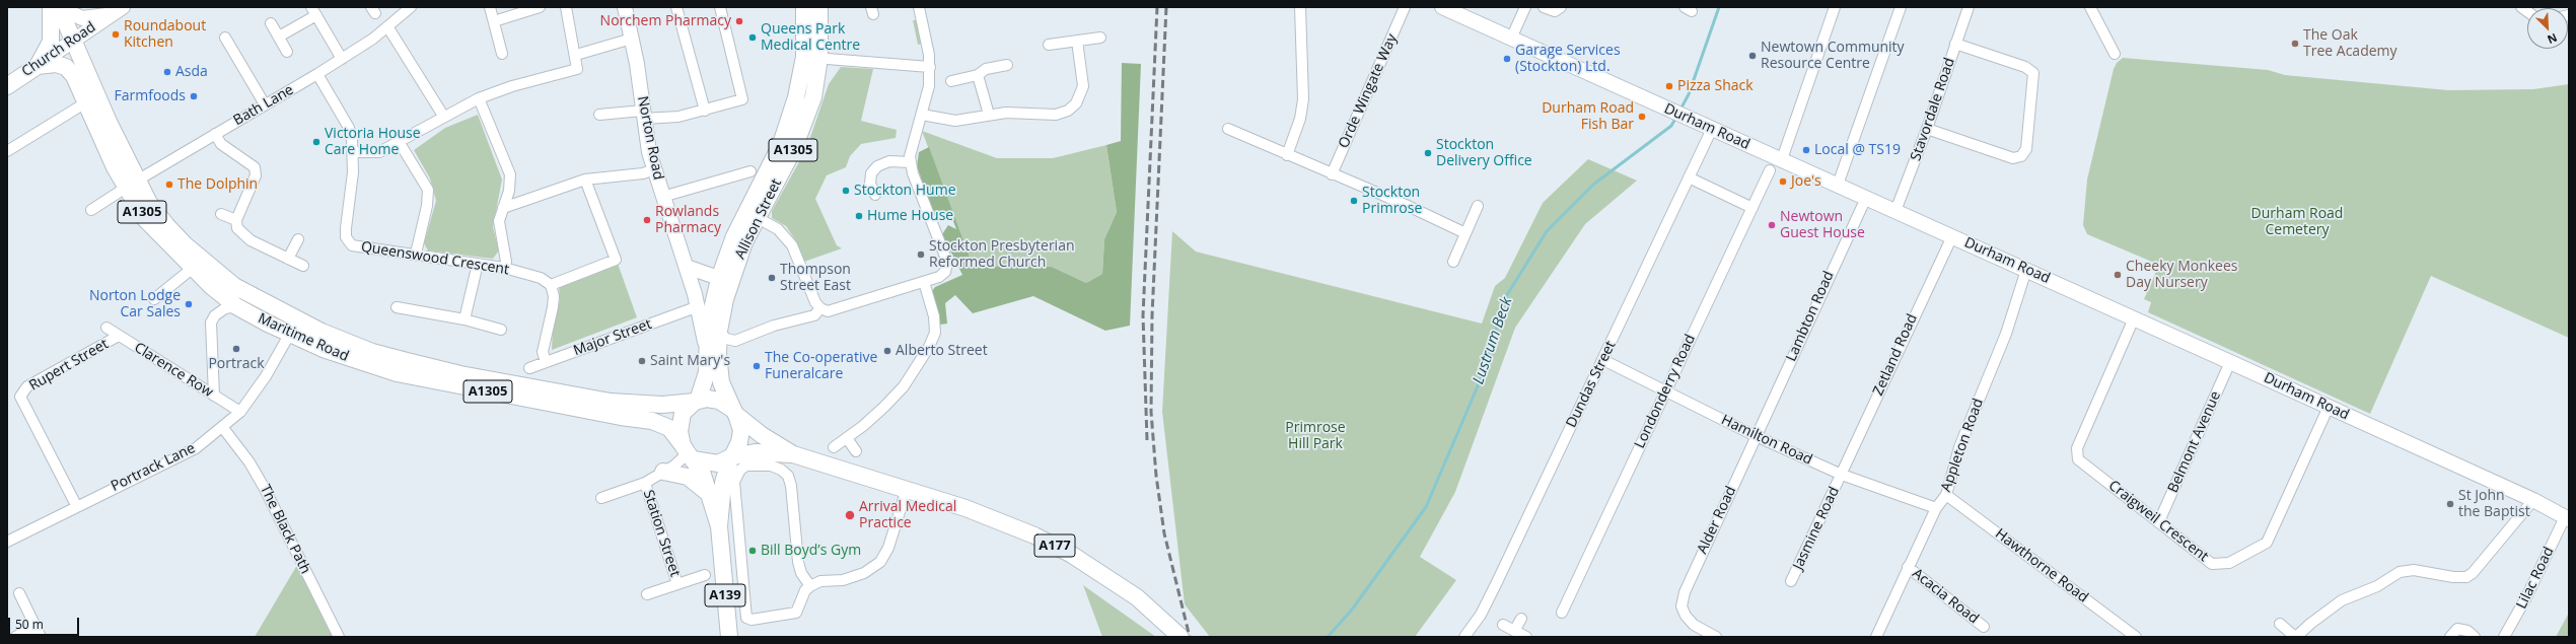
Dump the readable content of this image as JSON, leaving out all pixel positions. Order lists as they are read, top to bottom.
{
  "streets": {
    "main road": [
      "Church Road",
      "A1305",
      "Allison Street",
      "Maritime Road",
      "A177",
      "A139"
    ],
    "street": [
      "Orde Wingate Way",
      "Bath Lane",
      "Stavordale Road",
      "Durham Road",
      "Norton Road",
      "Queenswood Crescent",
      "Lambton Road",
      "Major Street",
      "Zetland Road",
      "Rupert Street",
      "Clarence Row",
      "Dundas Street",
      "Londonderry Road",
      "Hamilton Road",
      "Belmont Avenue",
      "Appleton Road",
      "Portrack Lane",
      "Alder Road",
      "Craigweil Crescent",
      "Jasmine Road",
      "The Black Path",
      "Station Street",
      "Hawthorne Road",
      "Lilac Road",
      "Acacia Road"
    ]
  },
  "crossings": [
    ["Church Road", "A1305"],
    ["Church Road", "Maritime Road"],
    ["Bath Lane", "Queenswood Crescent"],
    ["Bath Lane", "Maritime Road"],
    ["Stavordale Road", "Durham Road"],
    ["Durham Road", "Lambton Road"],
    ["Durham Road", "Zetland Road"],
    ["Durham Road", "Dundas Street"],
    ["Durham Road", "Belmont Avenue"],
    ["Durham Road", "Appleton Road"],
    ["Durham Road", "Craigweil Crescent"],
    ["Durham Road", "Lilac Road"],
    ["Norton Road", "Allison Street"],
    ["Norton Road", "Major Street"],
    ["A1305", "Maritime Road"],
    ["Allison Street", "Maritime Road"],
    ["Allison Street", "Station Street"],
    ["Allison Street", "A177"],
    ["Allison Street", "A139"],
    ["Lambton Road", "Hamilton Road"],
    ["Lambton Road", "Alder Road"],
    ["Maritime Road", "Portrack Lane"],
    ["Maritime Road", "Station Street"],
    ["Maritime Road", "A177"],
    ["Maritime Road", "A139"],
    ["Zetland Road", "Hamilton Road"],
    ["Zetland Road", "Jasmine Road"],
    ["Rupert Street", "Clarence Row"],
    ["Rupert Street", "Portrack Lane"],
    ["Clarence Row", "Portrack Lane"],
    ["Dundas Street", "Hamilton Road"],
    ["Londonderry Road", "Hamilton Road"],
    ["Hamilton Road", "Appleton Road"],
    ["Hamilton Road", "Alder Road"],
    ["Hamilton Road", "Jasmine Road"],
    ["Belmont Avenue", "Craigweil Crescent"],
    ["Appleton Road", "Hawthorne Road"],
    ["Appleton Road", "Acacia Road"],
    ["Portrack Lane", "The Black Path"],
    ["Station Street", "A177"],
    ["Station Street", "A139"],
    ["A177", "A139"]
  ],
  "water": ["Lustrum Beck"],
  "parks": ["Durham Road Cemetery", "Primrose Hill Park"],
  "places": [
    "Norchem Pharmacy",
    "Roundabout Kitchen",
    "Queens Park Medical Centre",
    "The Oak Tree Academy",
    "Newtown Community Resource Centre",
    "Garage Services (Stockton) Ltd.",
    "Asda",
    "Pizza Shack",
    "Farmfoods",
    "Durham Road Fish Bar",
    "Victoria House Care Home",
    "Local @ TS19",
    "Stockton Delivery Office",
    "Joe's",
    "The Dolphin",
    "Stockton Hume",
    "Stockton Primrose",
    "Hume House",
    "Rowlands Pharmacy",
    "Newtown Guest House",
    "Stockton Presbyterian Reformed Church",
    "Cheeky Monkees Day Nursery",
    "Thompson Street East",
    "Norton Lodge Car Sales",
    "Portrack",
    "Alberto Street",
    "Saint Mary's",
    "The Co-operative Funeralcare",
    "St John the Baptist",
    "Arrival Medical Practice",
    "Bill Boyd’s Gym"
  ],
  "scale_bar": "50 m",
  "north": "bottom right"
}
